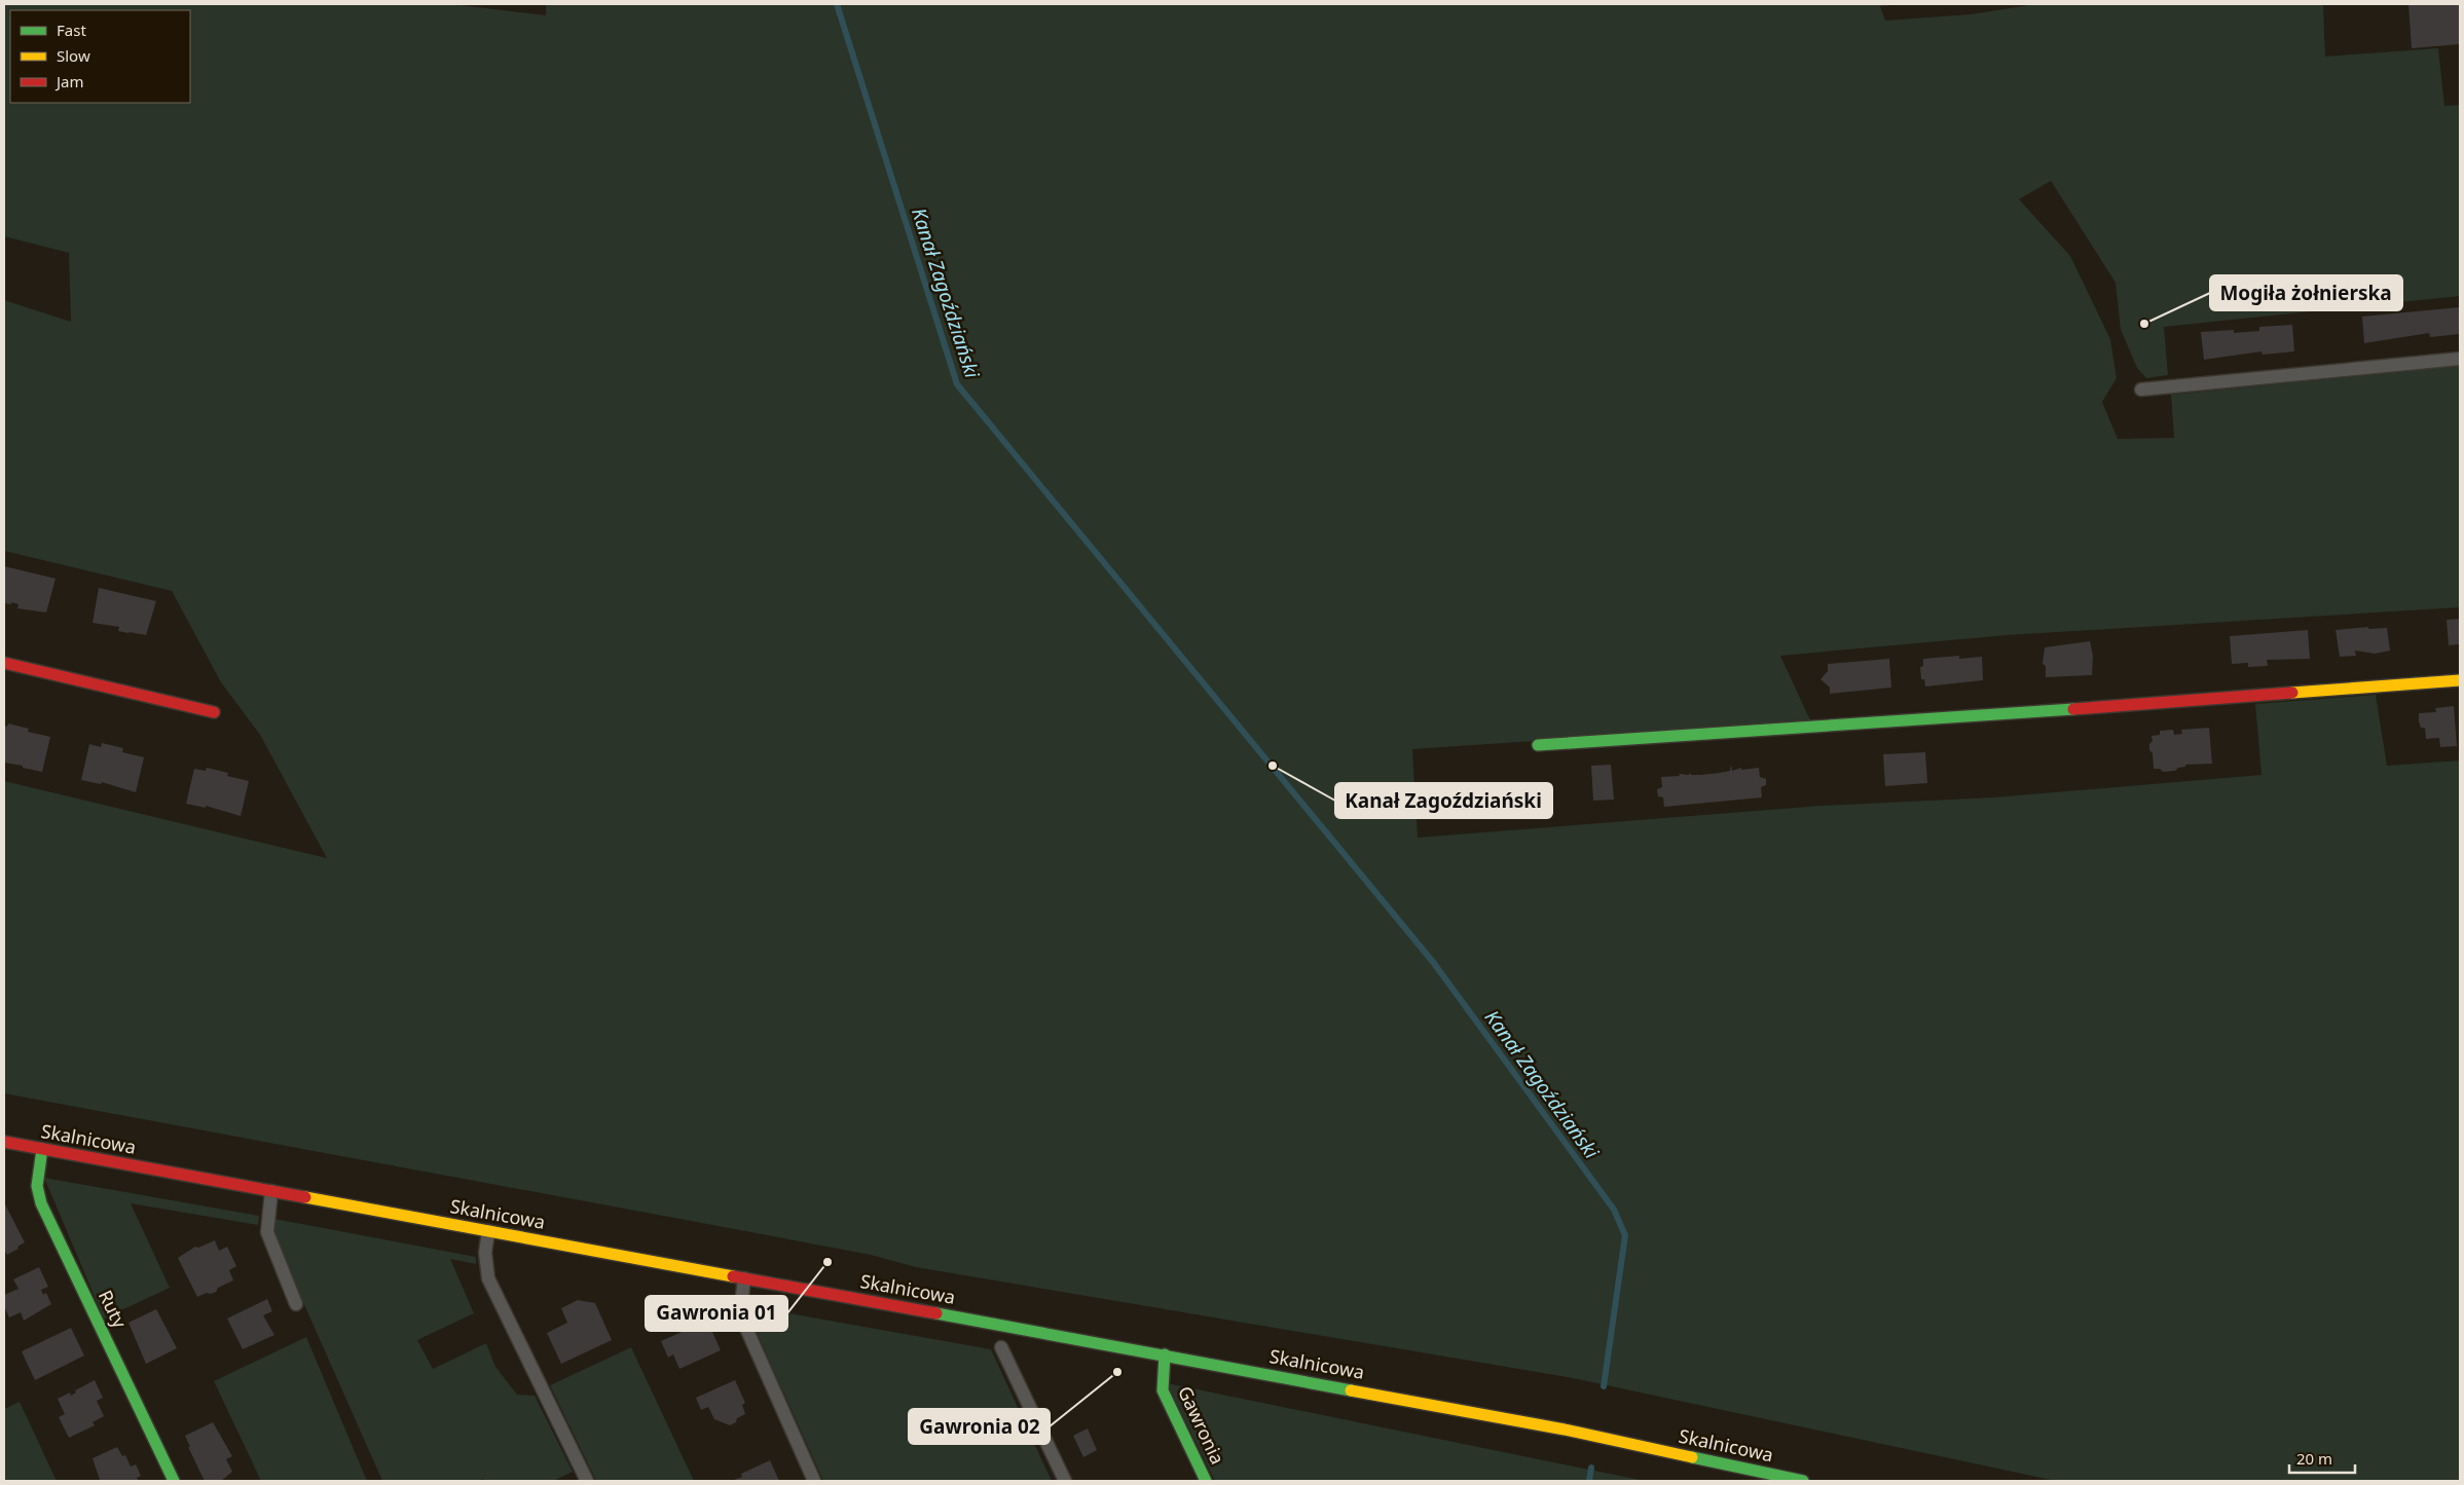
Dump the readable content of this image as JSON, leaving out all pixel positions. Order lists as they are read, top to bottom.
{
  "streets": {
    "street": ["Skalnicowa", "Ruty", "Gawronia"]
  },
  "crossings": [
    ["Skalnicowa", "Ruty"],
    ["Skalnicowa", "Gawronia"]
  ],
  "water": ["Kanał Zagoździański"],
  "places": [
    "Mogiła żołnierska",
    "Kanał Zagoździański",
    "Gawronia 01",
    "Gawronia 02"
  ],
  "legend": ["Fast", "Slow", "Jam"],
  "scale_bar": "20 m"
}
